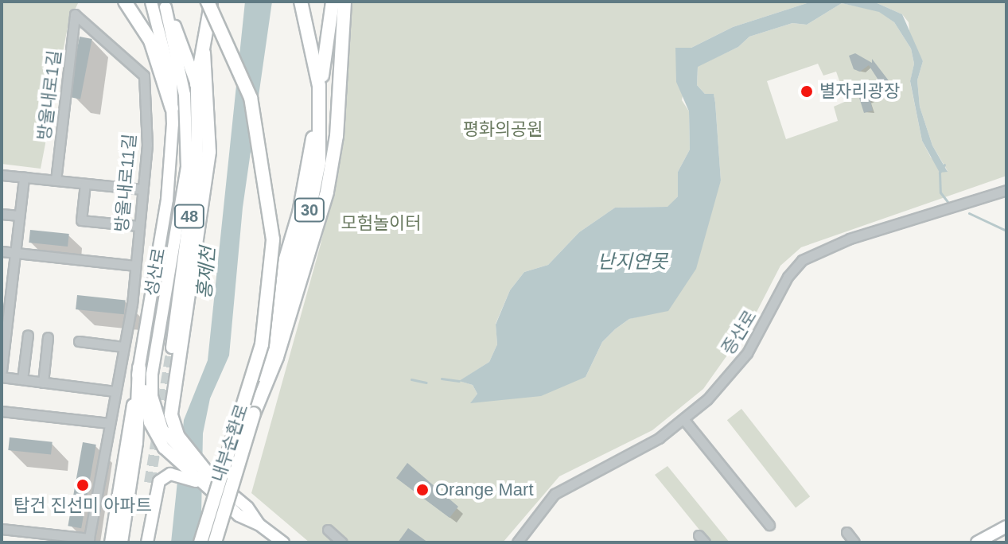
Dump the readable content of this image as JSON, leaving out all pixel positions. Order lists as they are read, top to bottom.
{
  "streets": {
    "highway": ["30", "내부순환로"],
    "main road": ["48", "성산로"],
    "street": ["방울내로1길", "방울내로11길", "증산로"]
  },
  "crossings": [
    ["방울내로1길", "방울내로11길"],
    ["30", "내부순환로"]
  ],
  "water": ["난지연못", "홍제천"],
  "parks": ["평화의공원", "모험놀이터"],
  "places": ["별자리광장", "탑건 진선미 아파트", "Orange Mart"]
}
